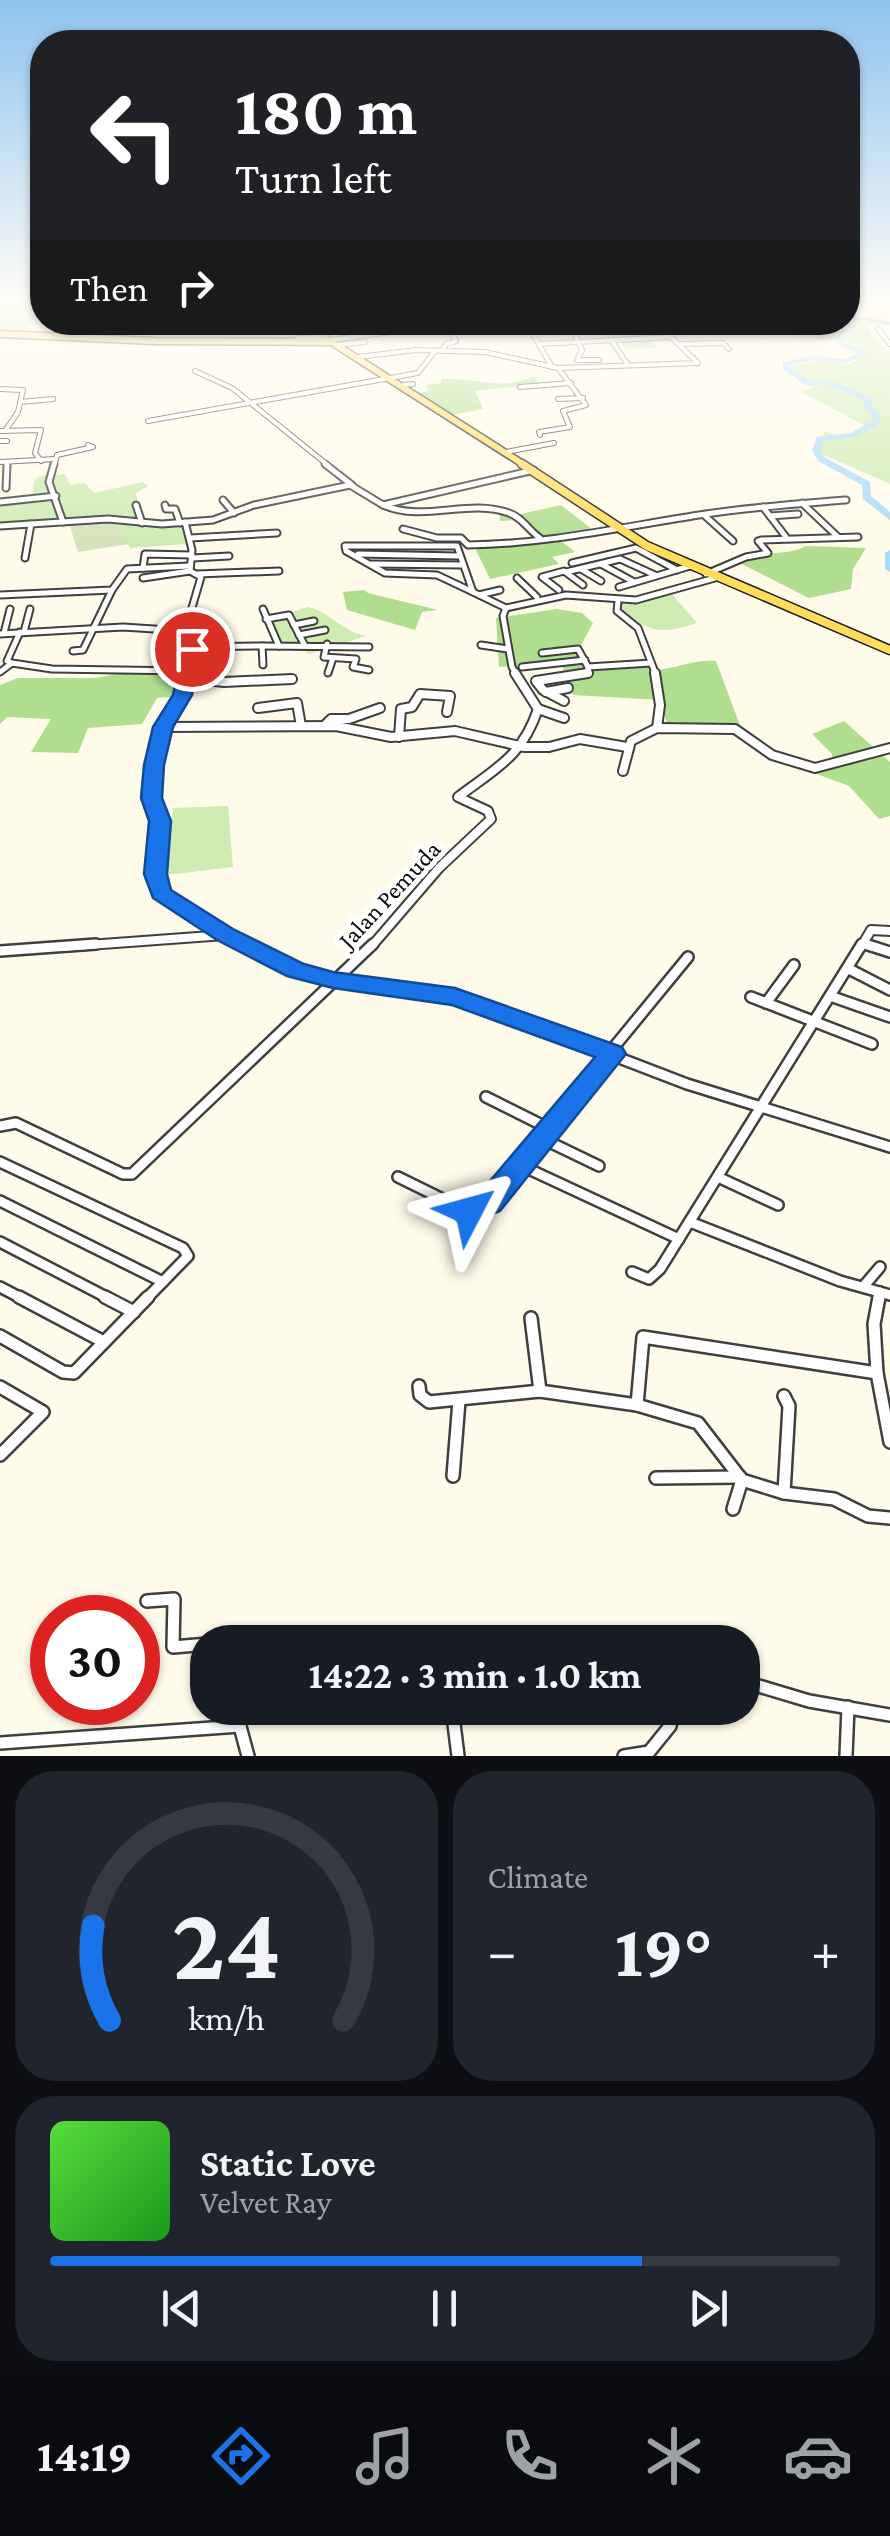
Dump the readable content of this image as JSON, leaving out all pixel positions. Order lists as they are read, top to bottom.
{
  "streets": {
    "street": ["Jalan Pemuda"]
  },
  "page": {
    "turn": ["180 m", "Turn left"],
    "then": "Then",
    "limit": "30",
    "trip": "14:22 · 3 min · 1.0 km",
    "tile": "Climate",
    "heat": ["−", "19°", "+"],
    "song": ["Static Love", "Velvet Ray"],
    "tabs": "14:19",
    "gauge": ["24", "km/h"]
  }
}
